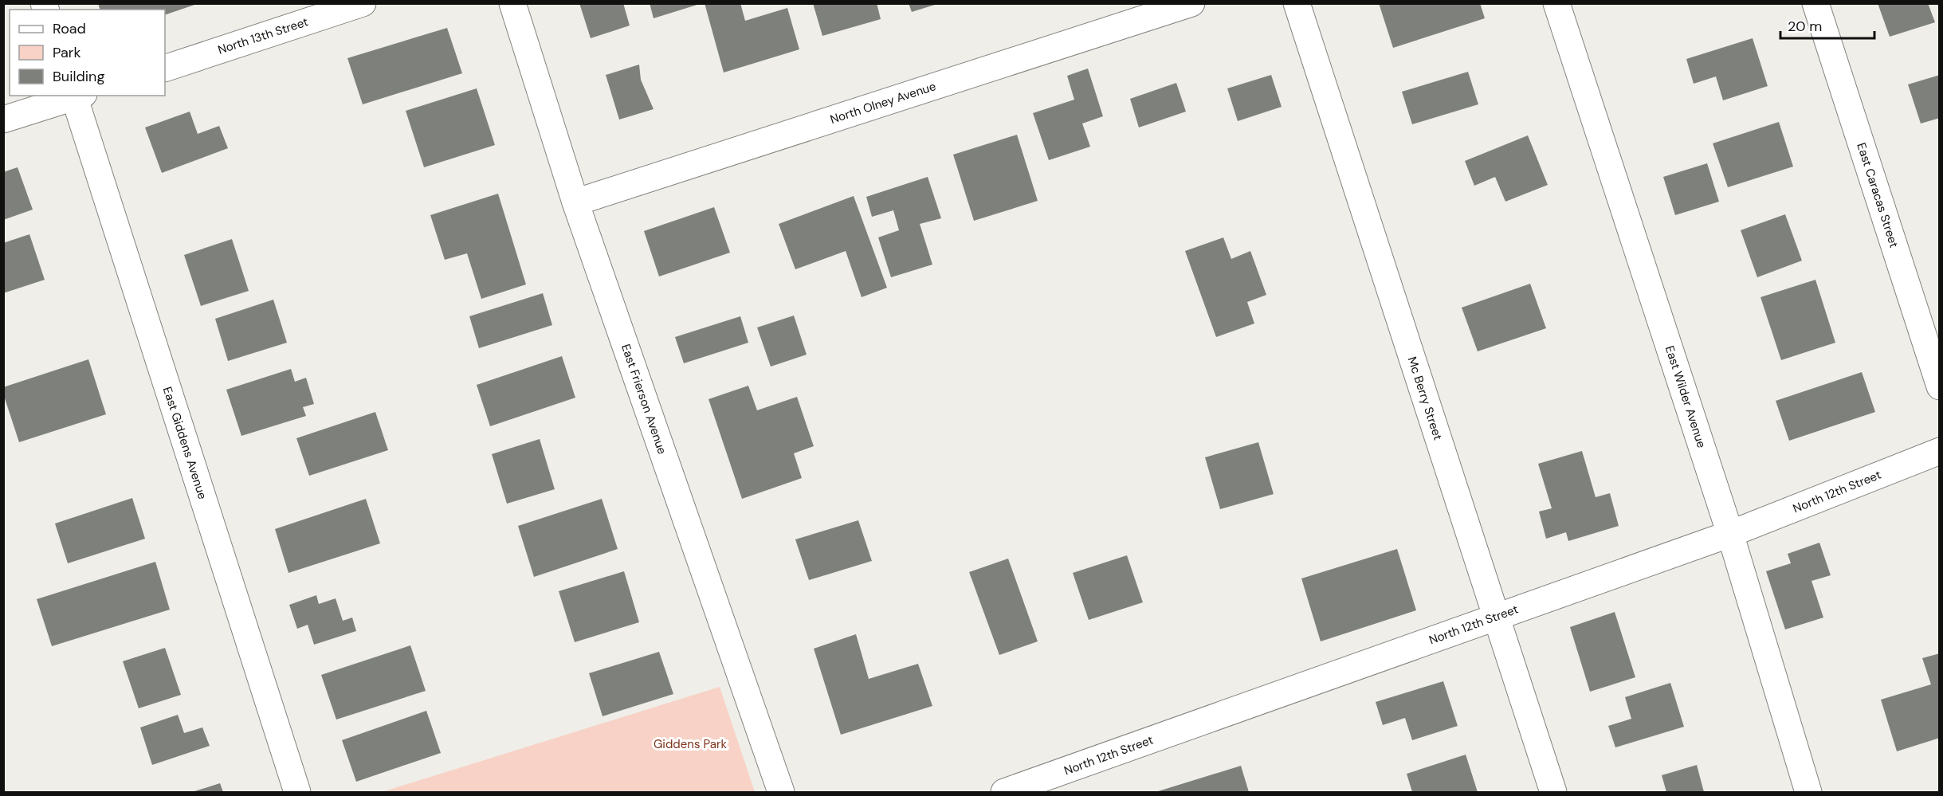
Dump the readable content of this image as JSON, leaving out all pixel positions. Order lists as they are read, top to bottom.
{
  "streets": {
    "street": [
      "North 13th Street",
      "North Olney Avenue",
      "East Caracas Street",
      "East Wilder Avenue",
      "Mc Berry Street",
      "East Frierson Avenue",
      "East Giddens Avenue",
      "North 12th Street"
    ]
  },
  "crossings": [
    ["North Olney Avenue", "East Frierson Avenue"],
    ["East Wilder Avenue", "North 12th Street"],
    ["Mc Berry Street", "North 12th Street"]
  ],
  "parks": ["Giddens Park"],
  "legend": ["Road", "Park", "Building"],
  "scale_bar": "20 m"
}
